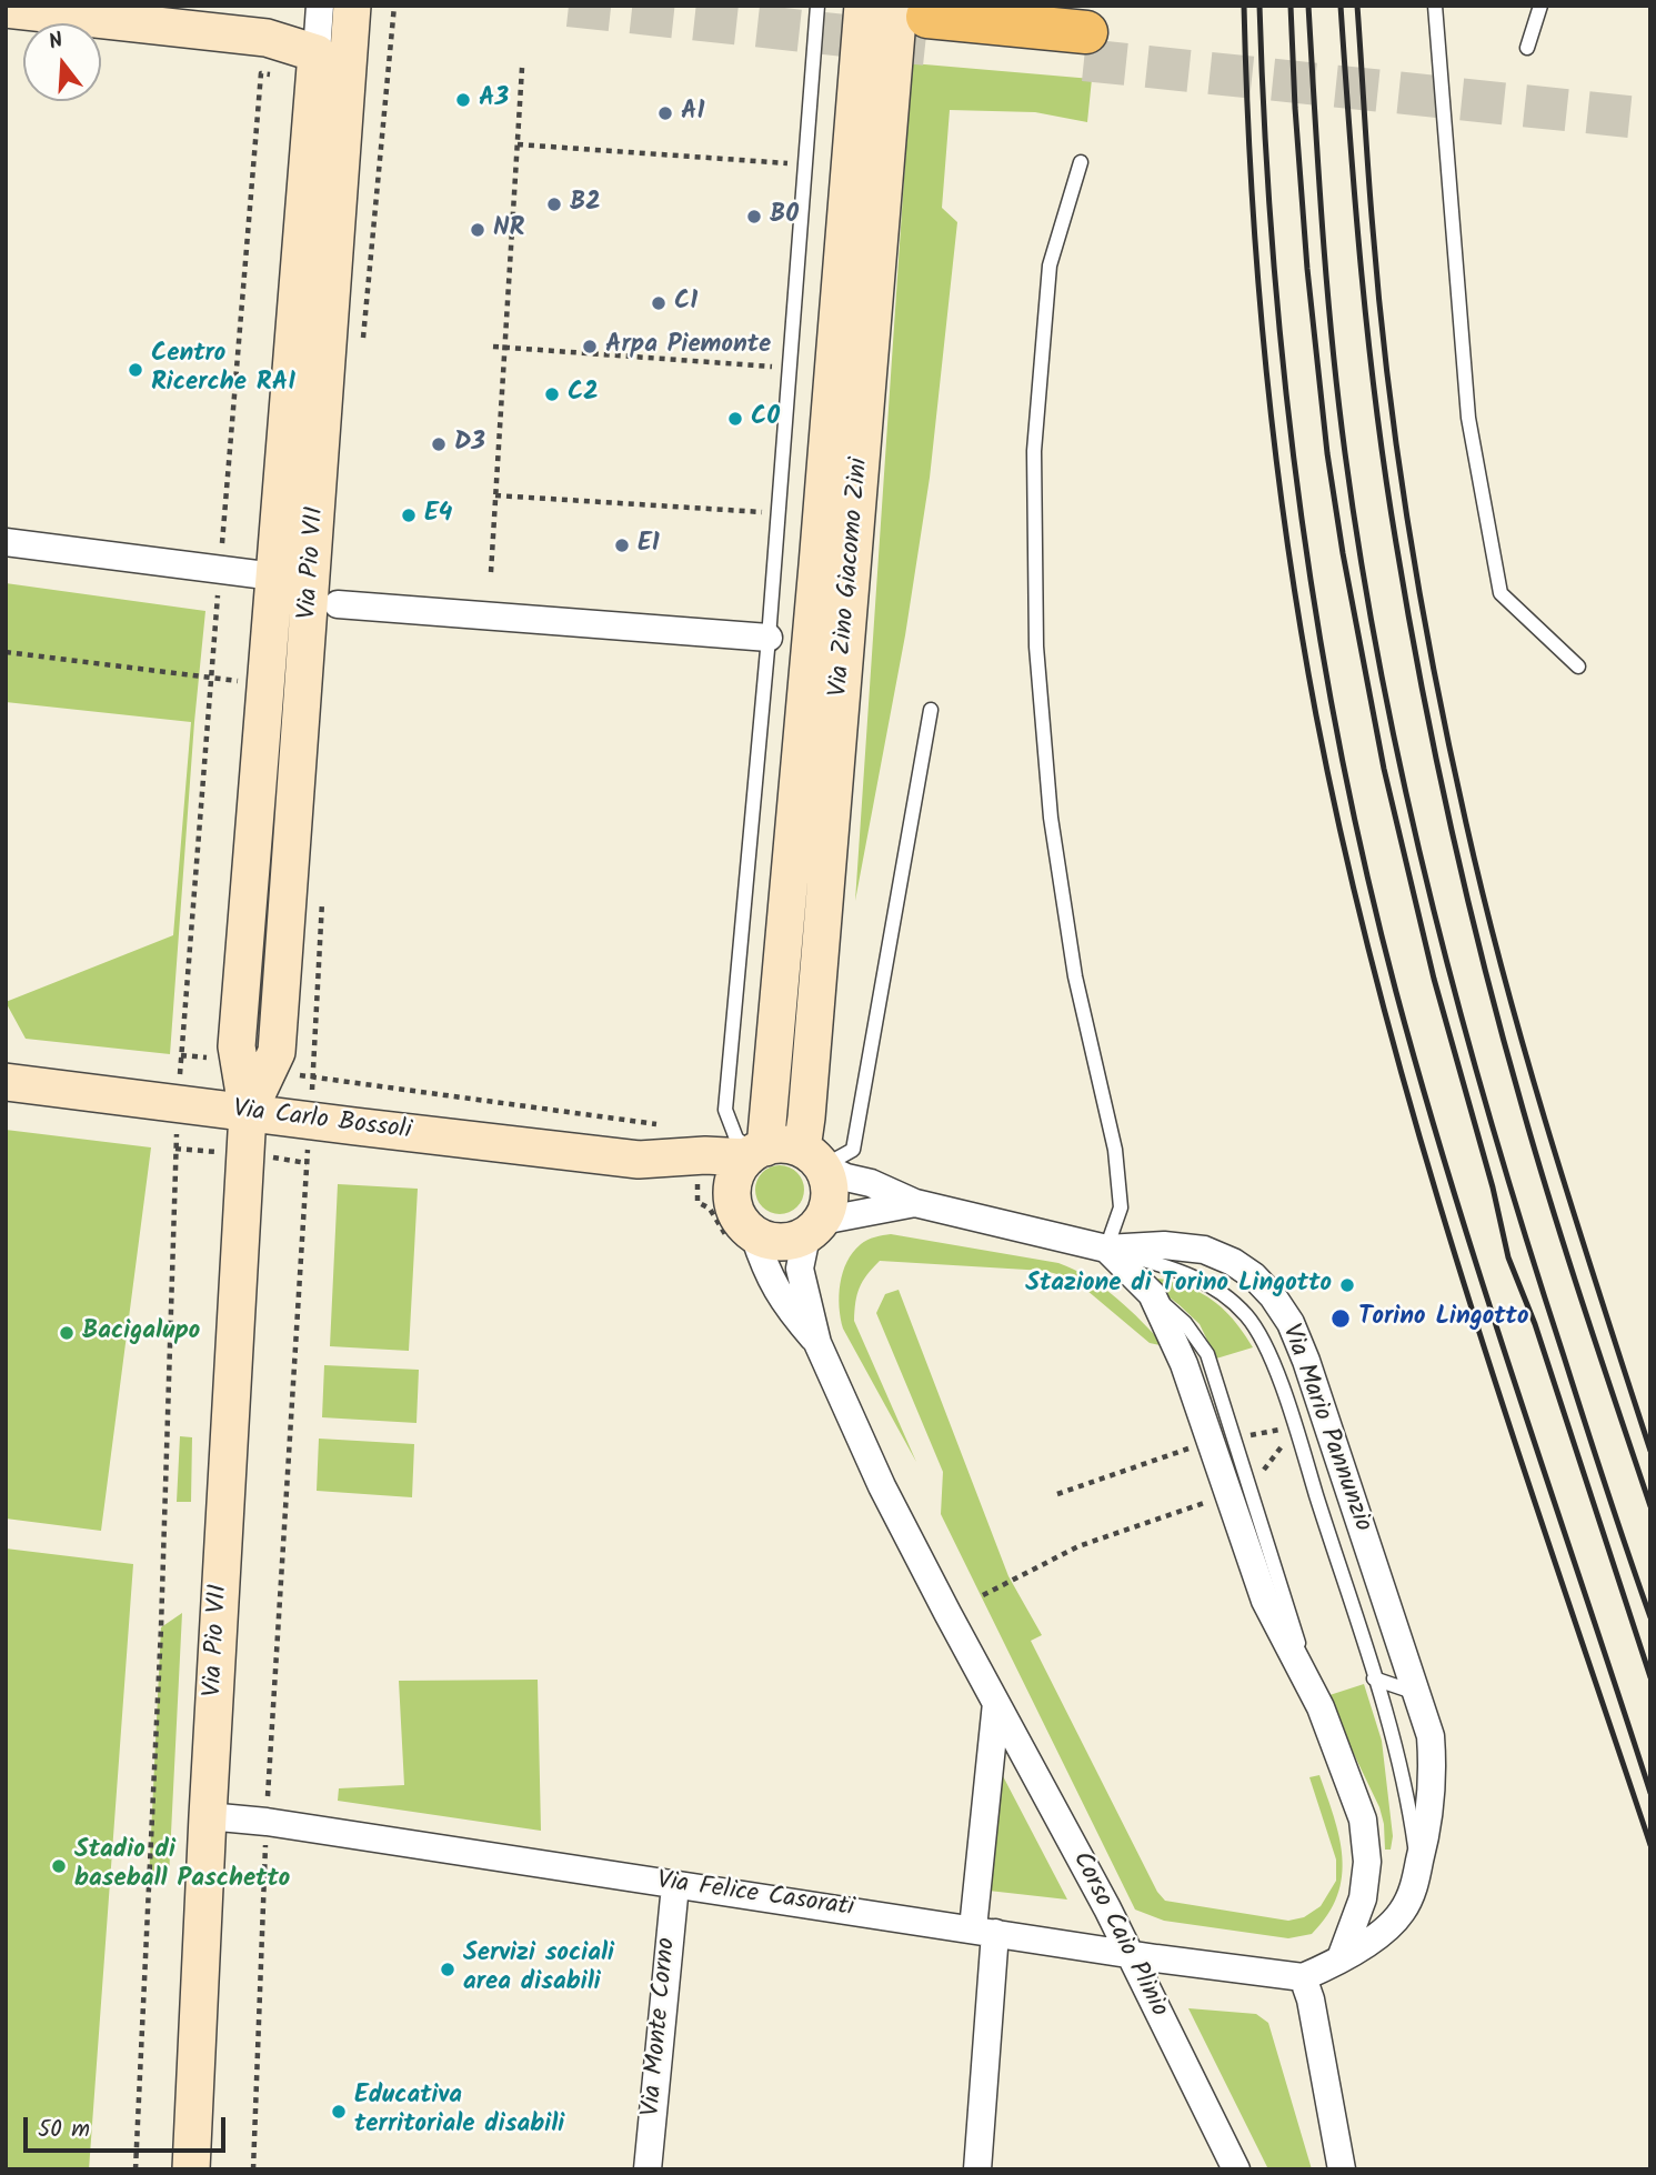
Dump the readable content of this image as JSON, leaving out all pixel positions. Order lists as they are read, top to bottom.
{
  "streets": {
    "street": [
      "Via Pio VII",
      "Via Zino Giacomo Zini",
      "Via Carlo Bossoli",
      "Via Mario Pannunzio",
      "Via Felice Casorati",
      "Corso Caio Plinio",
      "Via Monte Corno"
    ]
  },
  "crossings": [
    ["Via Pio VII", "Via Carlo Bossoli"],
    ["Via Pio VII", "Via Felice Casorati"],
    ["Via Zino Giacomo Zini", "Via Carlo Bossoli"],
    ["Via Zino Giacomo Zini", "Corso Caio Plinio"],
    ["Via Carlo Bossoli", "Corso Caio Plinio"],
    ["Via Mario Pannunzio", "Via Felice Casorati"],
    ["Via Felice Casorati", "Corso Caio Plinio"],
    ["Via Felice Casorati", "Via Monte Corno"]
  ],
  "places": [
    "A3",
    "A1",
    "B2",
    "B0",
    "NR",
    "C1",
    "Arpa Piemonte",
    "Centro Ricerche RAI",
    "C2",
    "C0",
    "D3",
    "E4",
    "E1",
    "Stazione di Torino Lingotto",
    "Torino Lingotto",
    "Bacigalupo",
    "Stadio di baseball Paschetto",
    "Servizi sociali area disabili",
    "Educativa territoriale disabili"
  ],
  "scale_bar": "50 m",
  "north": "top"
}
